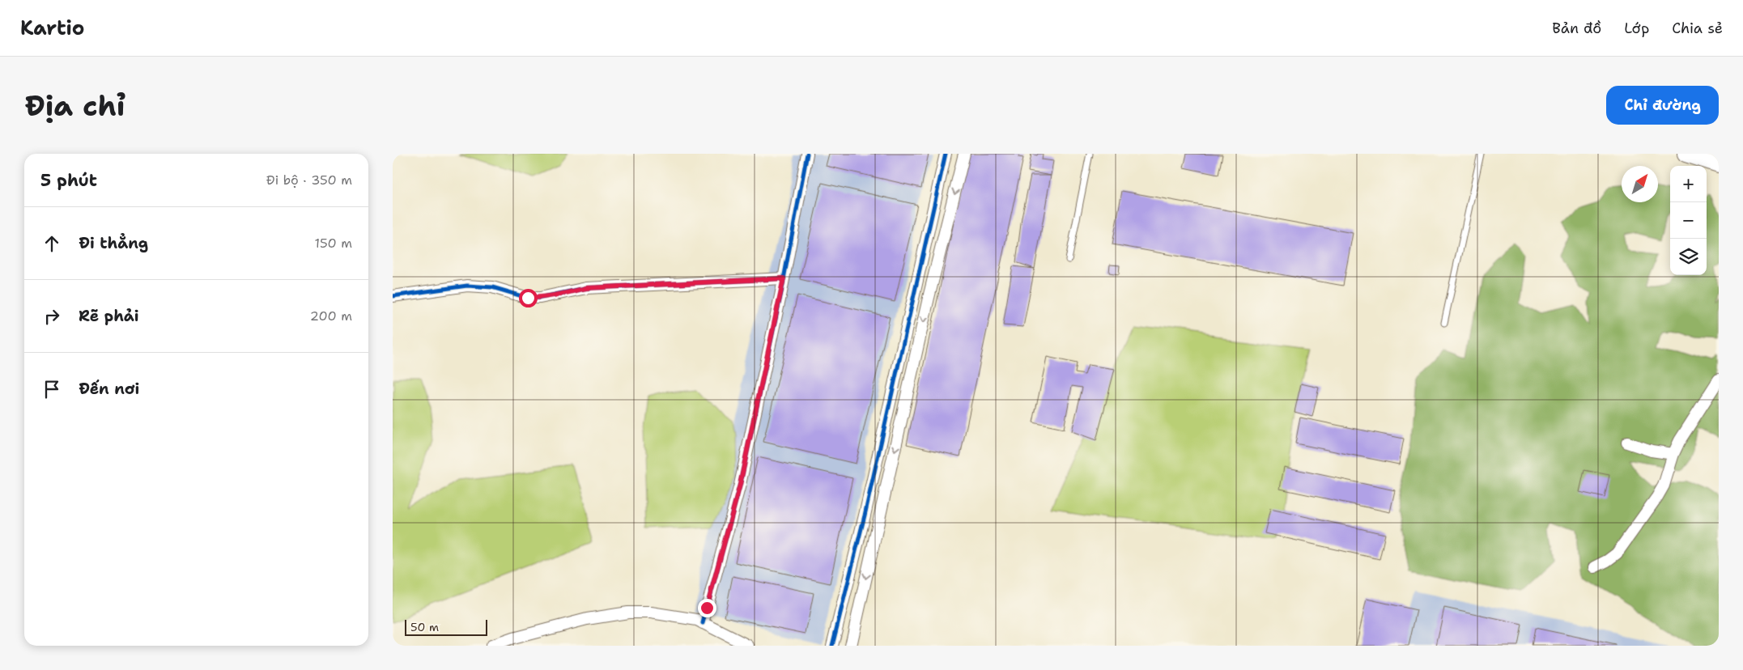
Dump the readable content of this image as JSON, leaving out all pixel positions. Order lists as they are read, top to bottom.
{
  "scale_bar": "50 m",
  "north": "top right",
  "page": {
    "header": "Kartio",
    "nav": ["Bản đồ", "Lớp", "Chia sẻ"],
    "buttons": "Chỉ đường",
    "title": "Địa chỉ",
    "heading": ["5 phút", "Đi bộ · 350 m"],
    "map_buttons": ["+", "−"],
    "list": [
      ["Đi thẳng", "150 m"],
      ["Rẽ phải", "200 m"],
      "Đến nơi"
    ],
    "scale": "50 m"
  }
}
